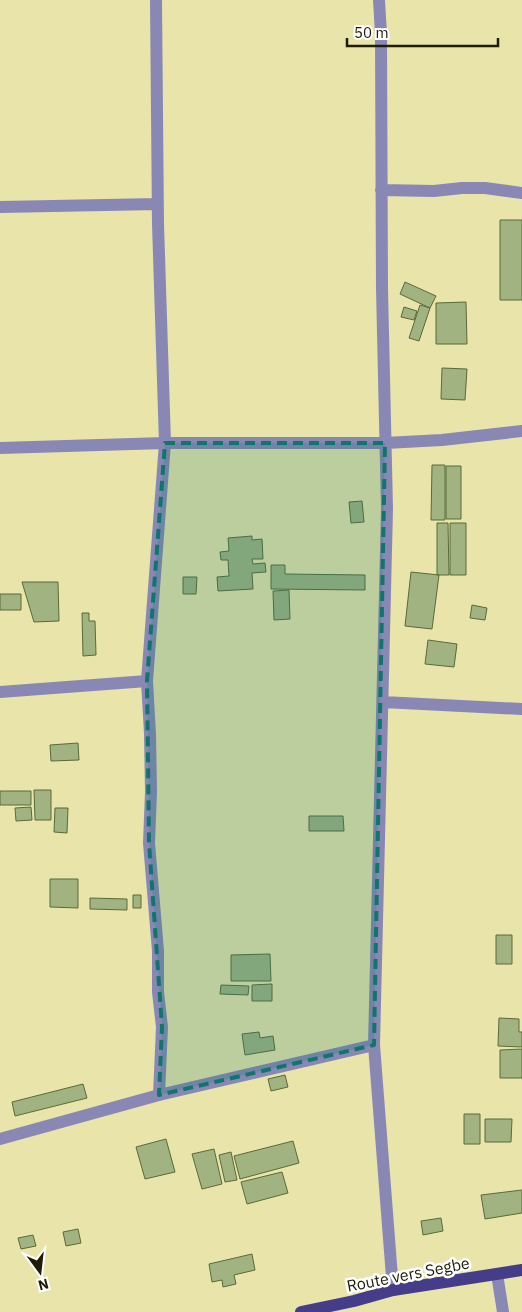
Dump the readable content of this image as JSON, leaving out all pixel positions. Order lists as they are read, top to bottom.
{
  "streets": {
    "main road": ["Route vers Segbe"]
  },
  "scale_bar": "50 m",
  "north": "bottom"
}
